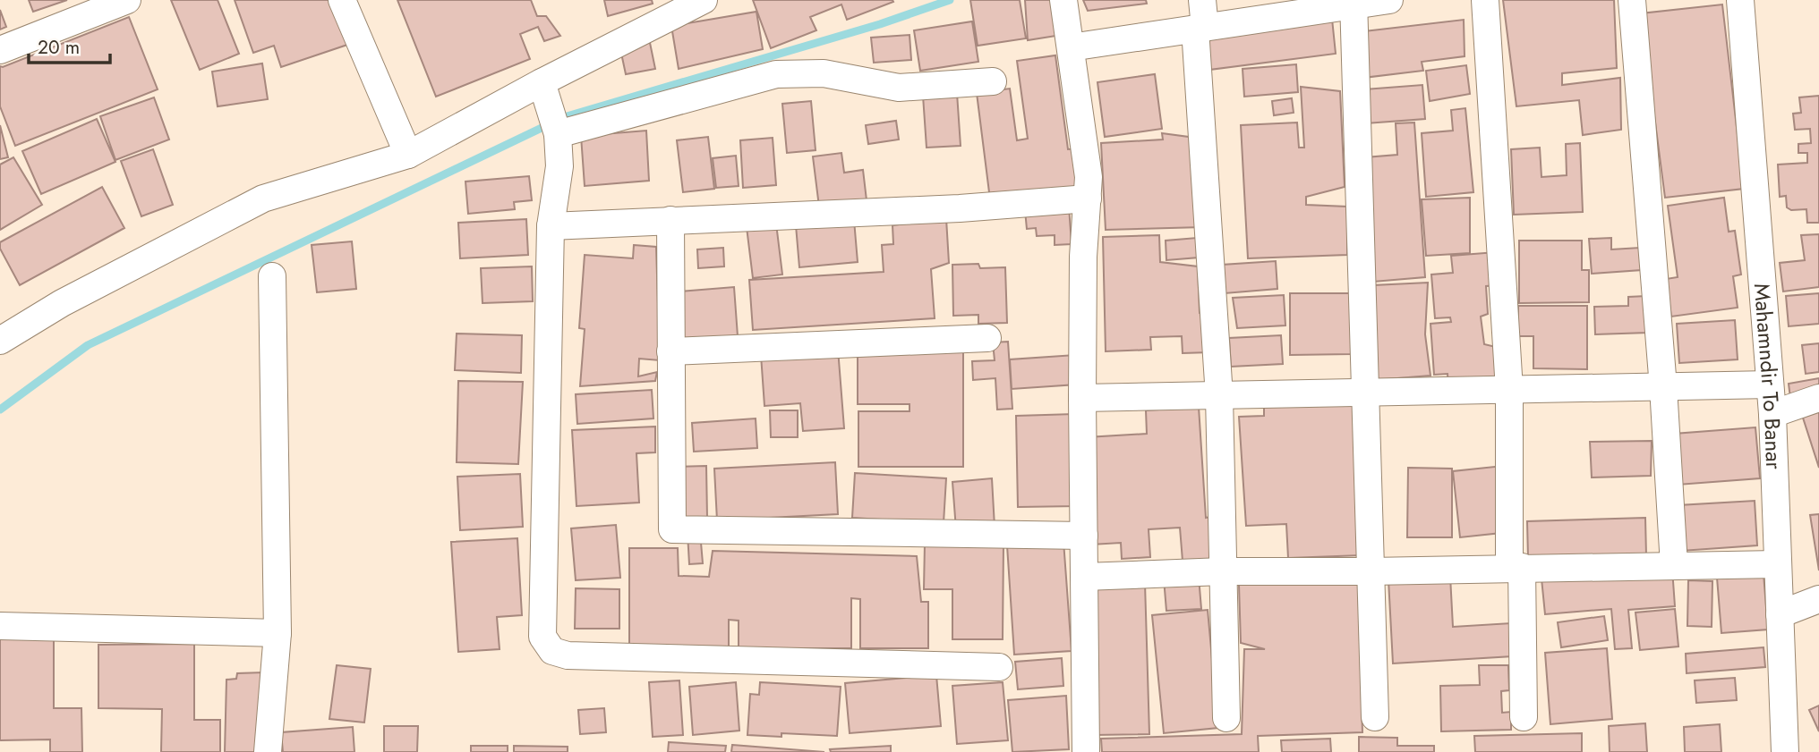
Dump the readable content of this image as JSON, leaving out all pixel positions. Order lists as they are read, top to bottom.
{
  "streets": {
    "street": ["Mahamndir To Banar"]
  },
  "scale_bar": "20 m"
}
